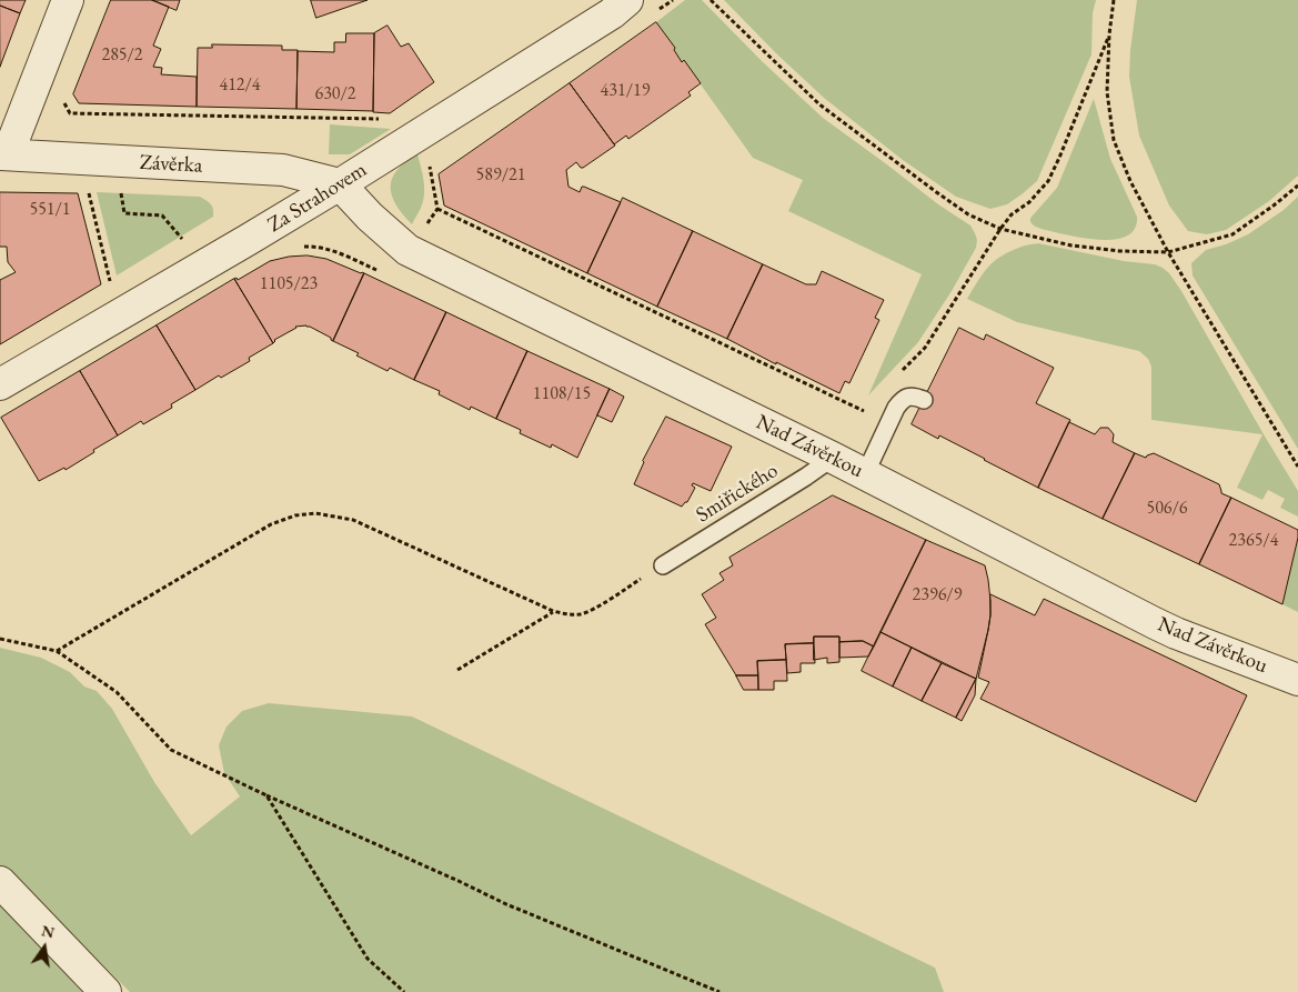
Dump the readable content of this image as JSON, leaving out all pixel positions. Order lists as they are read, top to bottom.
{
  "streets": {
    "street": ["Závěrka", "Za Strahovem", "Nad Závěrkou"],
    "lane": ["Smiřického"]
  },
  "crossings": [
    ["Závěrka", "Za Strahovem"],
    ["Závěrka", "Nad Závěrkou"],
    ["Za Strahovem", "Nad Závěrkou"],
    ["Nad Závěrkou", "Smiřického"]
  ],
  "house_numbers": [
    "285/2",
    "412/4",
    "431/19",
    "630/2",
    "589/21",
    "551/1",
    "1105/23",
    "1108/15",
    "506/6",
    "2365/4",
    "2396/9"
  ],
  "north": "top"
}
